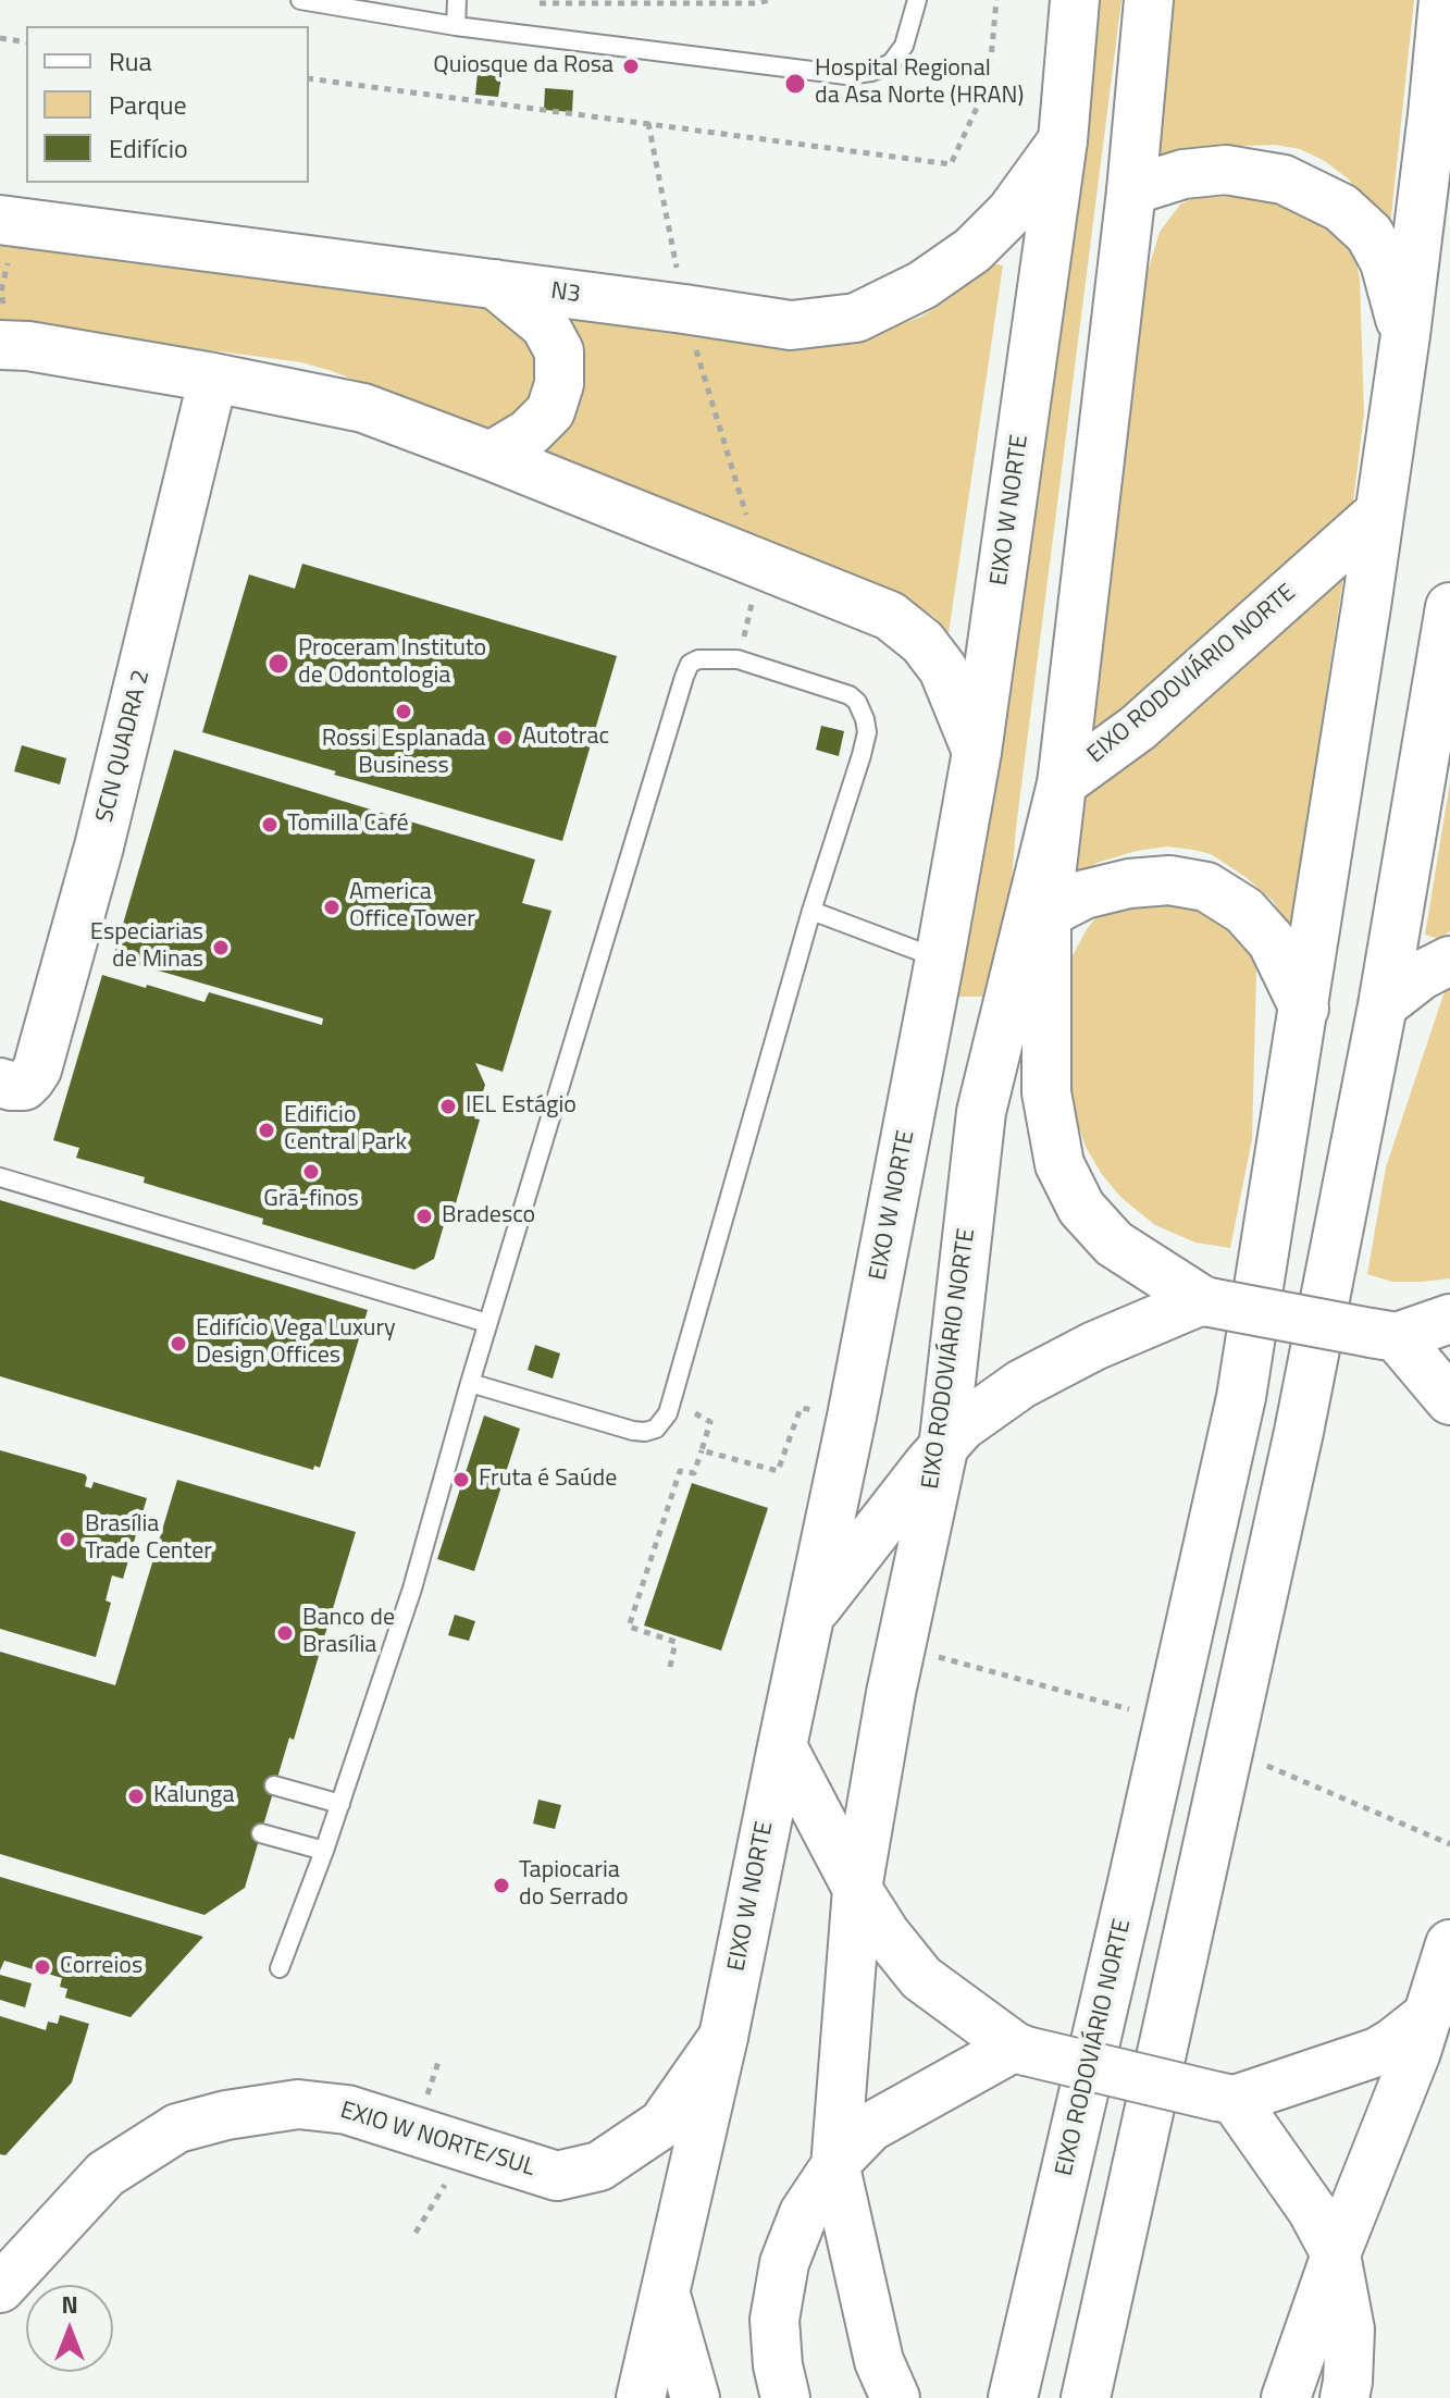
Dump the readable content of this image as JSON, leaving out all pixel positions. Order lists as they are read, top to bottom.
{
  "streets": {
    "main road": [
      "N3",
      "EIXO W NORTE",
      "EIXO RODOVIÁRIO NORTE",
      "SCN QUADRA 2",
      "EXIO W NORTE/SUL"
    ]
  },
  "crossings": [
    ["N3", "EIXO W NORTE"],
    ["EIXO W NORTE", "EXIO W NORTE/SUL"]
  ],
  "places": [
    "Quiosque da Rosa",
    "Hospital Regional da Asa Norte (HRAN)",
    "Proceram Instituto de Odontologia",
    "Rossi Esplanada Business",
    "Autotrac",
    "Tomilla Café",
    "America Office Tower",
    "Especiarias de Minas",
    "IEL Estágio",
    "Edificio Central Park",
    "Grã-finos",
    "Bradesco",
    "Edifício Vega Luxury Design Offices",
    "Fruta é Saúde",
    "Brasília Trade Center",
    "Banco de Brasília",
    "Kalunga",
    "Tapiocaria do Serrado",
    "Correios"
  ],
  "legend": ["Rua", "Parque", "Edifício"],
  "north": "top"
}
